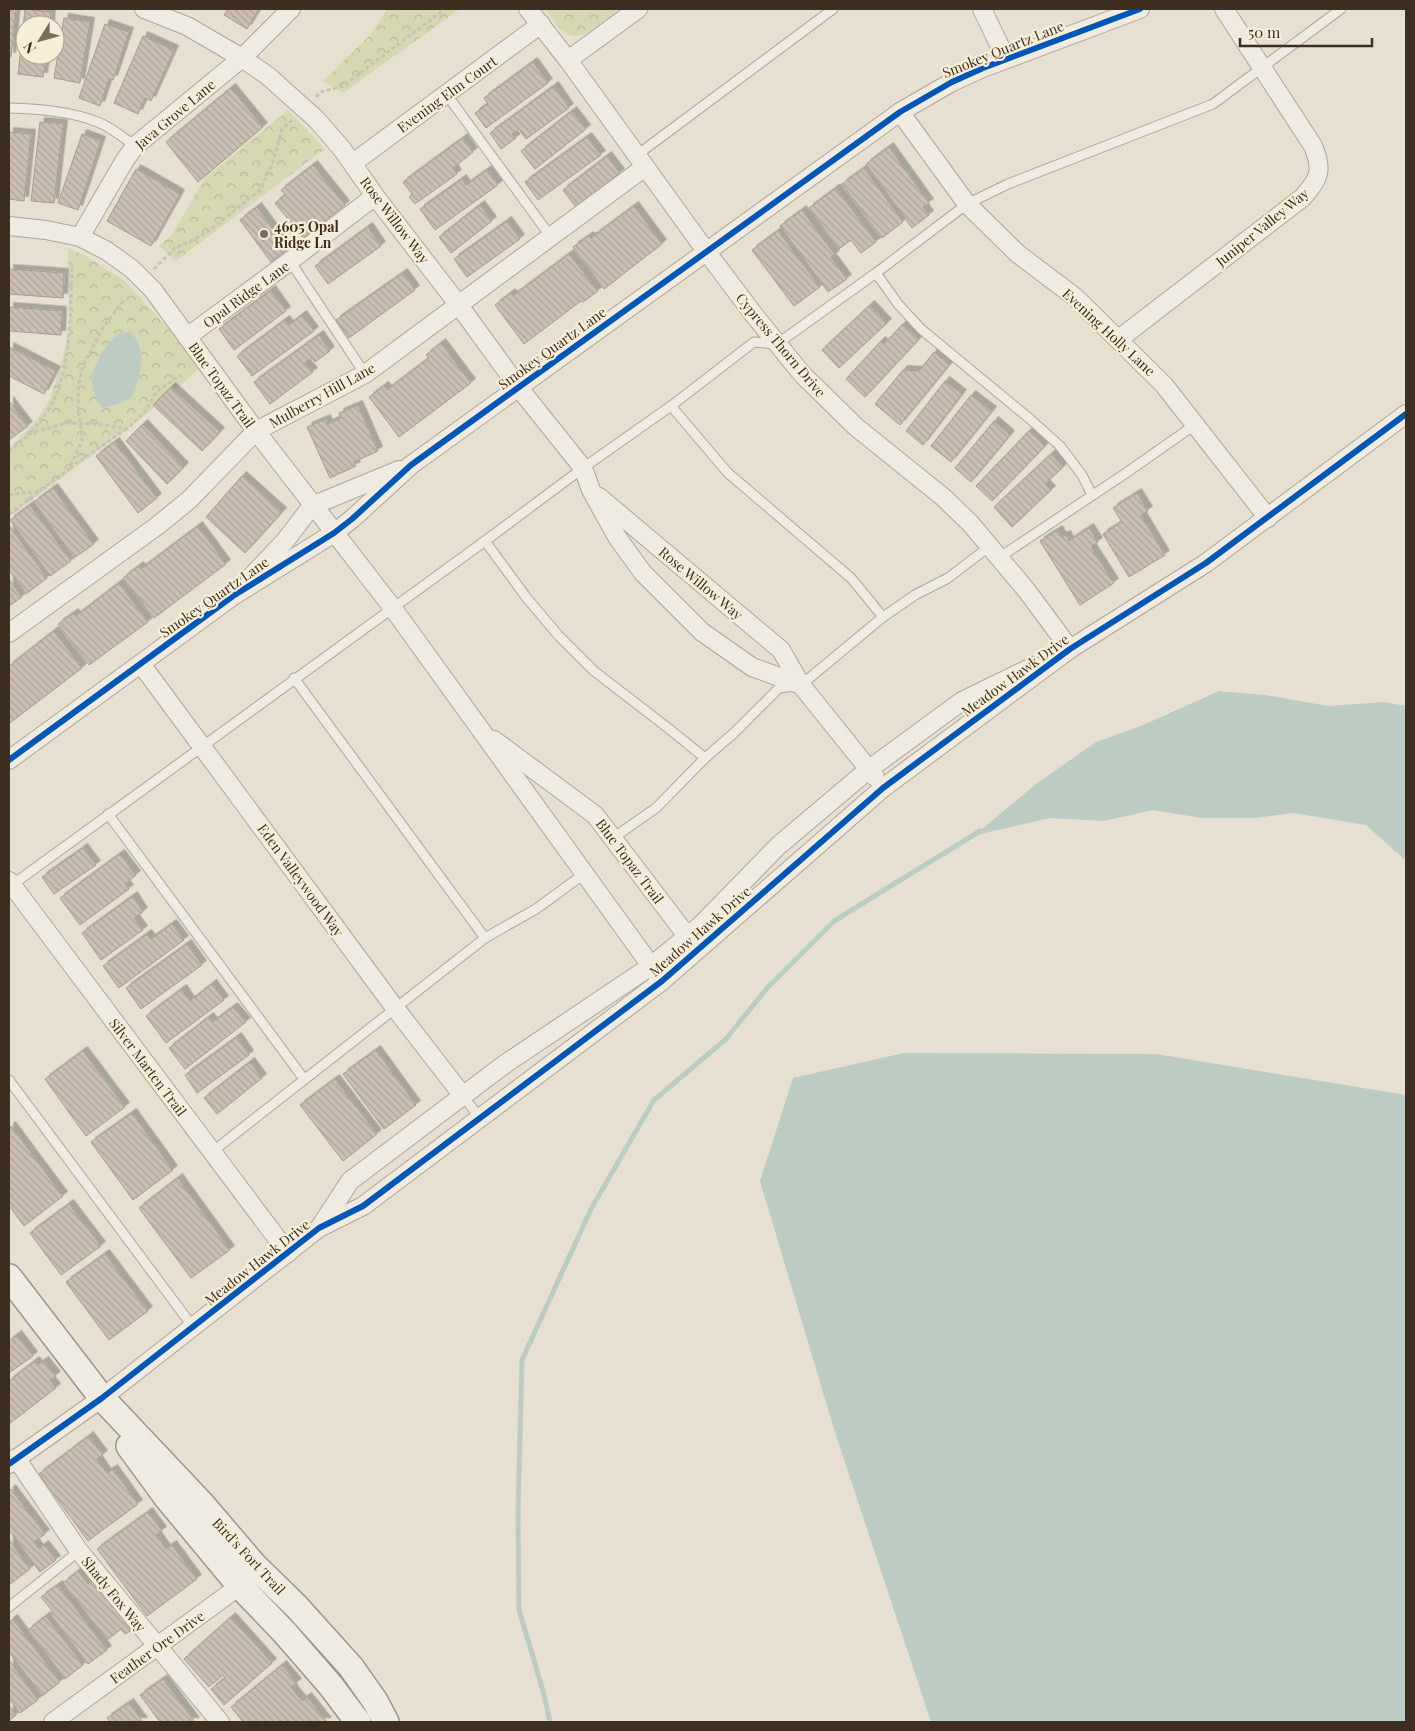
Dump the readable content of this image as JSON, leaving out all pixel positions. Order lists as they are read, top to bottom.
{
  "streets": {
    "street": [
      "Smokey Quartz Lane",
      "Evening Elm Court",
      "Java Grove Lane",
      "Rose Willow Way",
      "Juniper Valley Way",
      "Opal Ridge Lane",
      "Evening Holly Lane",
      "Cypress Thorn Drive",
      "Blue Topaz Trail",
      "Mulberry Hill Lane",
      "Meadow Hawk Drive",
      "Eden Valleywood Way",
      "Silver Marten Trail",
      "Bird's Fort Trail",
      "Shady Fox Way",
      "Feather Ore Drive"
    ]
  },
  "crossings": [
    ["Smokey Quartz Lane", "Rose Willow Way"],
    ["Smokey Quartz Lane", "Evening Holly Lane"],
    ["Smokey Quartz Lane", "Cypress Thorn Drive"],
    ["Smokey Quartz Lane", "Blue Topaz Trail"],
    ["Smokey Quartz Lane", "Eden Valleywood Way"],
    ["Evening Elm Court", "Rose Willow Way"],
    ["Evening Elm Court", "Cypress Thorn Drive"],
    ["Java Grove Lane", "Rose Willow Way"],
    ["Java Grove Lane", "Blue Topaz Trail"],
    ["Rose Willow Way", "Opal Ridge Lane"],
    ["Rose Willow Way", "Mulberry Hill Lane"],
    ["Rose Willow Way", "Meadow Hawk Drive"],
    ["Juniper Valley Way", "Evening Holly Lane"],
    ["Opal Ridge Lane", "Blue Topaz Trail"],
    ["Evening Holly Lane", "Meadow Hawk Drive"],
    ["Cypress Thorn Drive", "Mulberry Hill Lane"],
    ["Cypress Thorn Drive", "Meadow Hawk Drive"],
    ["Blue Topaz Trail", "Mulberry Hill Lane"],
    ["Blue Topaz Trail", "Meadow Hawk Drive"],
    ["Meadow Hawk Drive", "Eden Valleywood Way"],
    ["Meadow Hawk Drive", "Silver Marten Trail"],
    ["Meadow Hawk Drive", "Bird's Fort Trail"],
    ["Meadow Hawk Drive", "Shady Fox Way"],
    ["Bird's Fort Trail", "Feather Ore Drive"],
    ["Shady Fox Way", "Feather Ore Drive"]
  ],
  "places": ["4605 Opal Ridge Ln"],
  "scale_bar": "50 m",
  "north": "bottom left"
}
